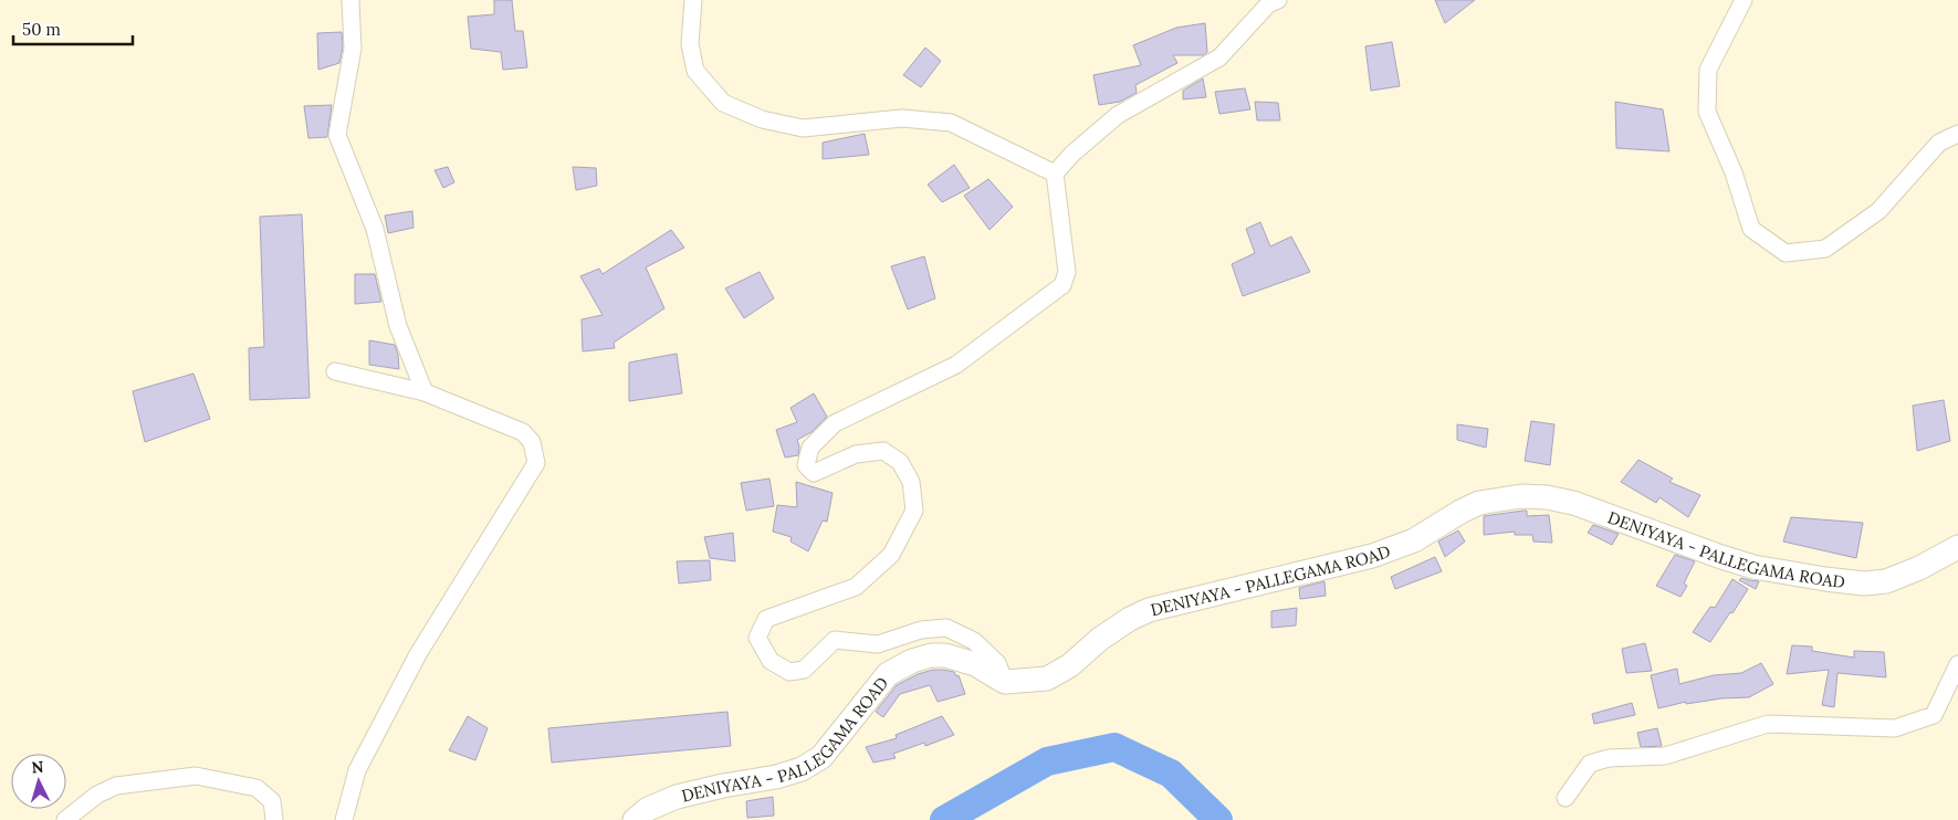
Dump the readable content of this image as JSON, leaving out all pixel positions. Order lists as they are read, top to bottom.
{
  "streets": {
    "main road": ["DENIYAYA - PALLEGAMA ROAD"]
  },
  "scale_bar": "50 m",
  "north": "top"
}
